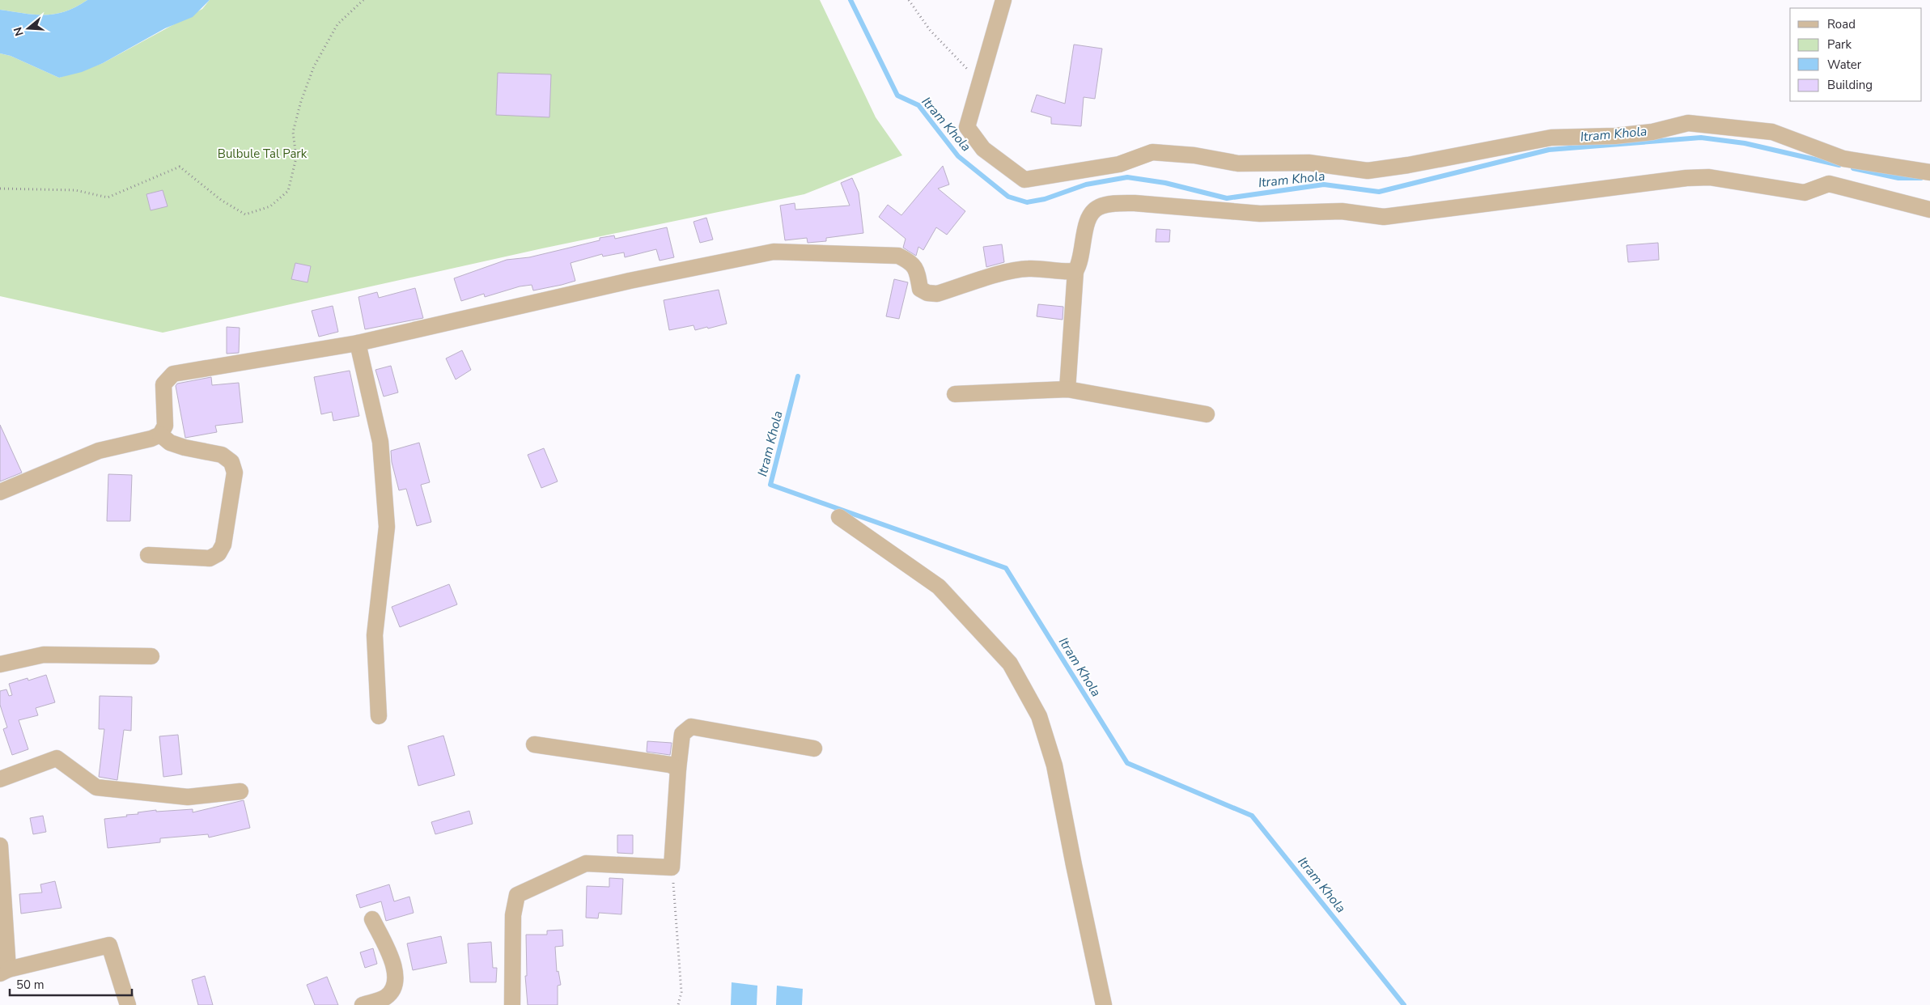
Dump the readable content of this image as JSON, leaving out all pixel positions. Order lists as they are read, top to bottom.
{
  "water": ["Itram Khola"],
  "parks": ["Bulbule Tal Park"],
  "legend": [
    "Road",
    "Park",
    "Water",
    "Building"
  ],
  "scale_bar": "50 m",
  "north": "left"
}
